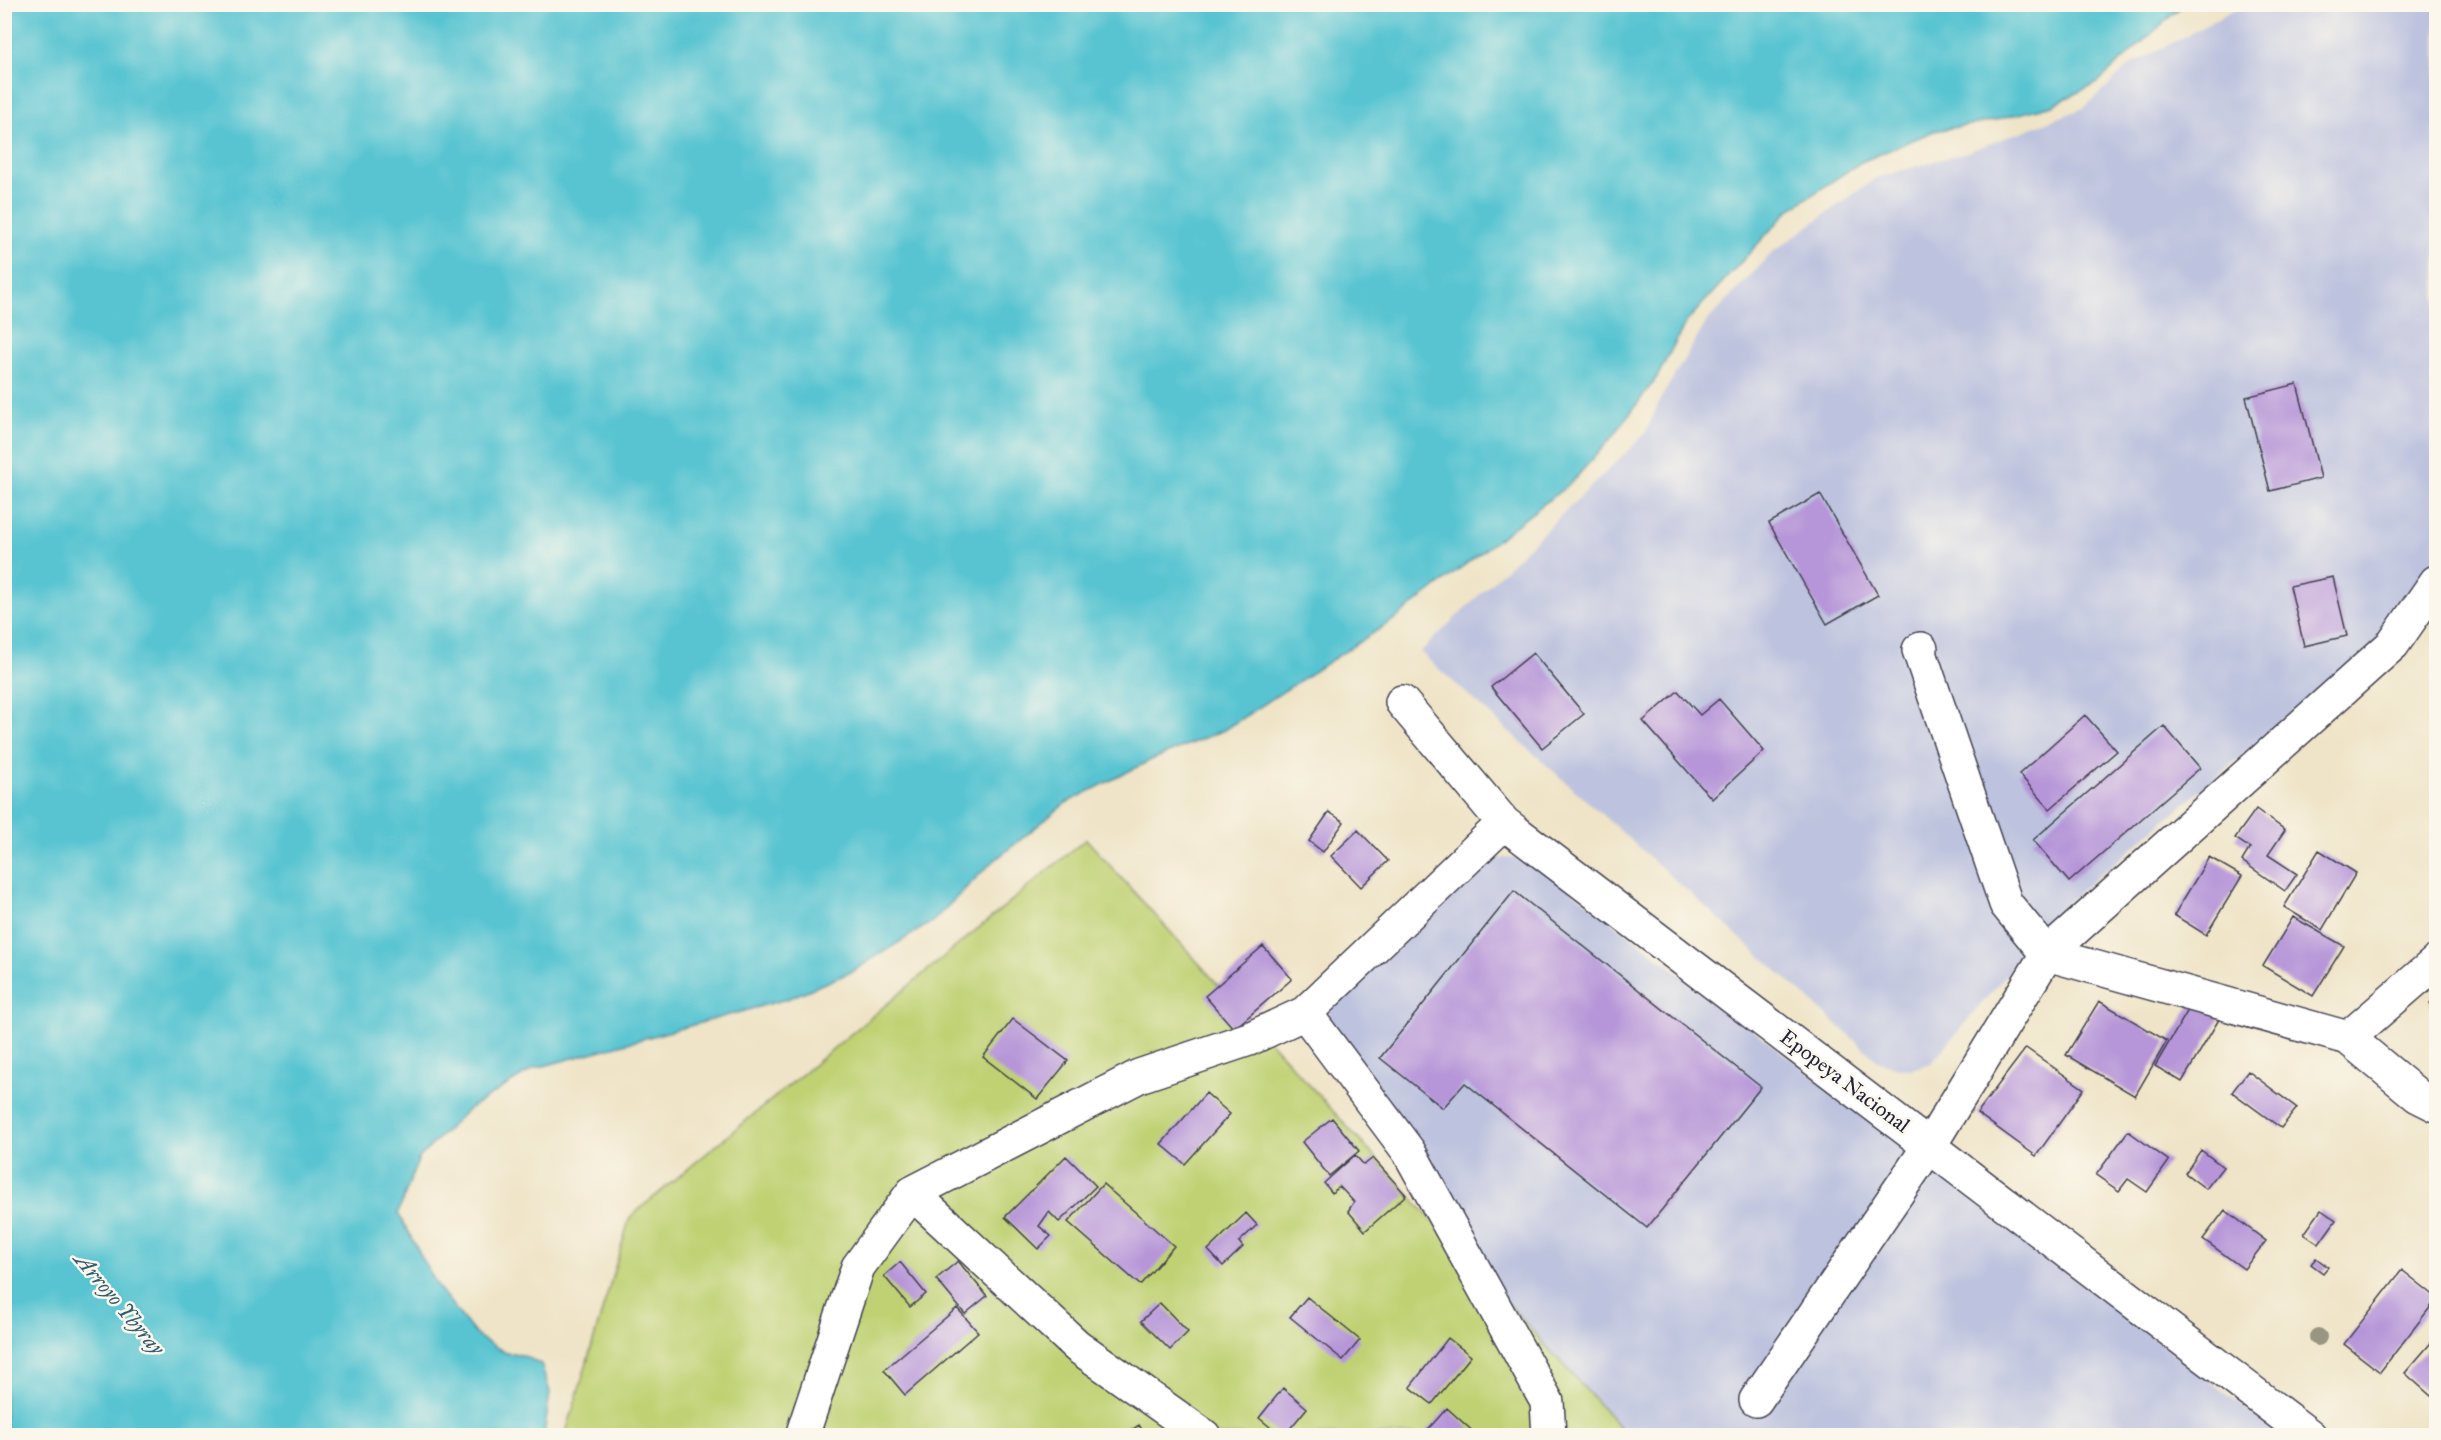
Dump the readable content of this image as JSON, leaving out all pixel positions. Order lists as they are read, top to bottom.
{
  "streets": {
    "street": ["Epopeya Nacional"]
  },
  "water": ["Arroyo Ybyray"]
}
